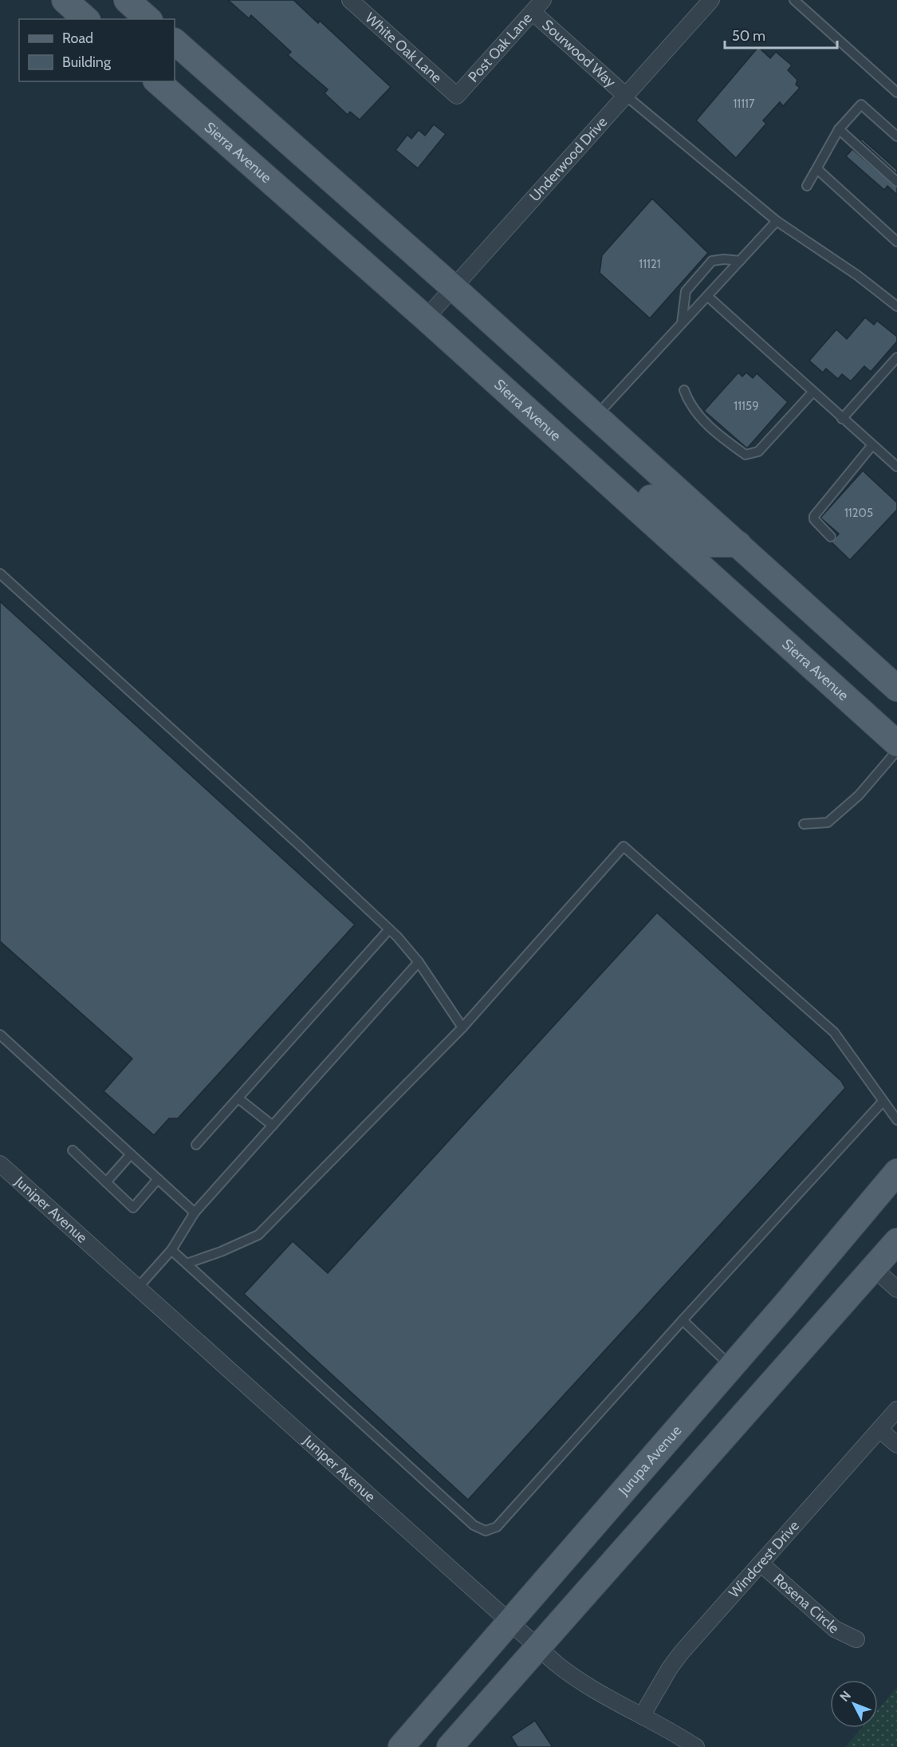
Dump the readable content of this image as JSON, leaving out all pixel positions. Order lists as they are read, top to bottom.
{
  "streets": {
    "main road": ["Sierra Avenue", "Jurupa Avenue"],
    "street": [
      "White Oak Lane",
      "Post Oak Lane",
      "Sourwood Way",
      "Underwood Drive",
      "Juniper Avenue",
      "Windcrest Drive",
      "Rosena Circle"
    ]
  },
  "crossings": [
    ["White Oak Lane", "Post Oak Lane"],
    ["Post Oak Lane", "Sourwood Way"],
    ["Sourwood Way", "Underwood Drive"],
    ["Sierra Avenue", "Underwood Drive"],
    ["Juniper Avenue", "Jurupa Avenue"],
    ["Juniper Avenue", "Windcrest Drive"],
    ["Windcrest Drive", "Rosena Circle"]
  ],
  "house_numbers": [
    "11117",
    "11121",
    "11159",
    "11205"
  ],
  "legend": ["Road", "Building"],
  "scale_bar": "50 m",
  "north": "top left"
}
